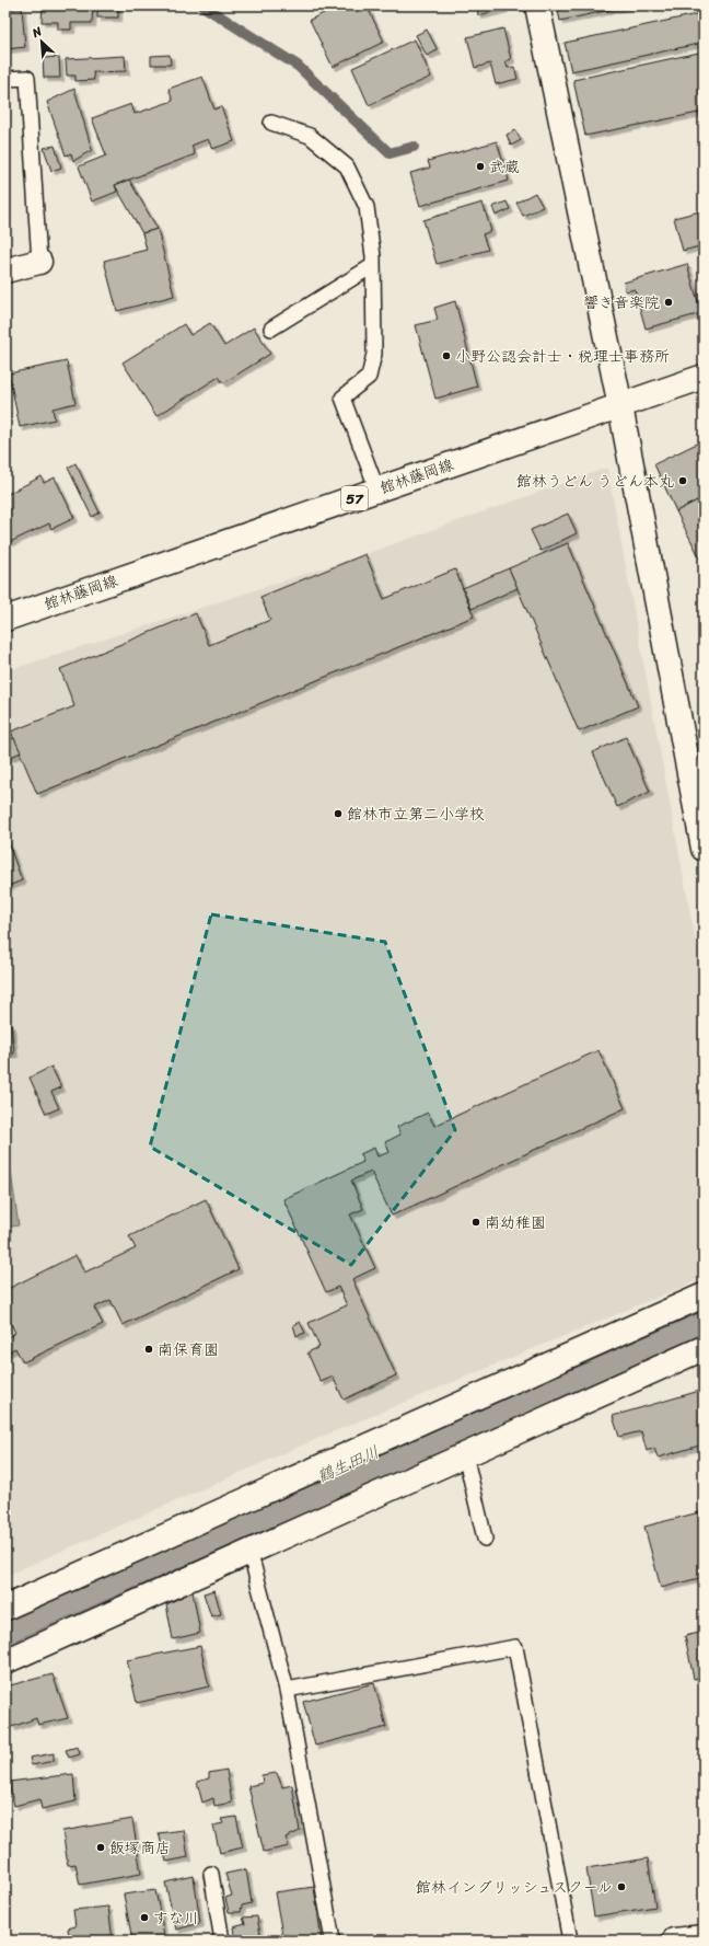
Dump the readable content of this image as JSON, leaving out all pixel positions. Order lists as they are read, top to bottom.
{
  "streets": {
    "street": ["館林藤岡線", "57"]
  },
  "water": ["鶴生田川"],
  "places": [
    "武蔵",
    "響き音楽院",
    "小野公認会計士・税理士事務所",
    "館林うどん うどん本丸",
    "館林市立第二小学校",
    "南幼稚園",
    "南保育園",
    "飯塚商店",
    "館林イングリッシュスクール",
    "すな川"
  ],
  "north": "top left"
}
